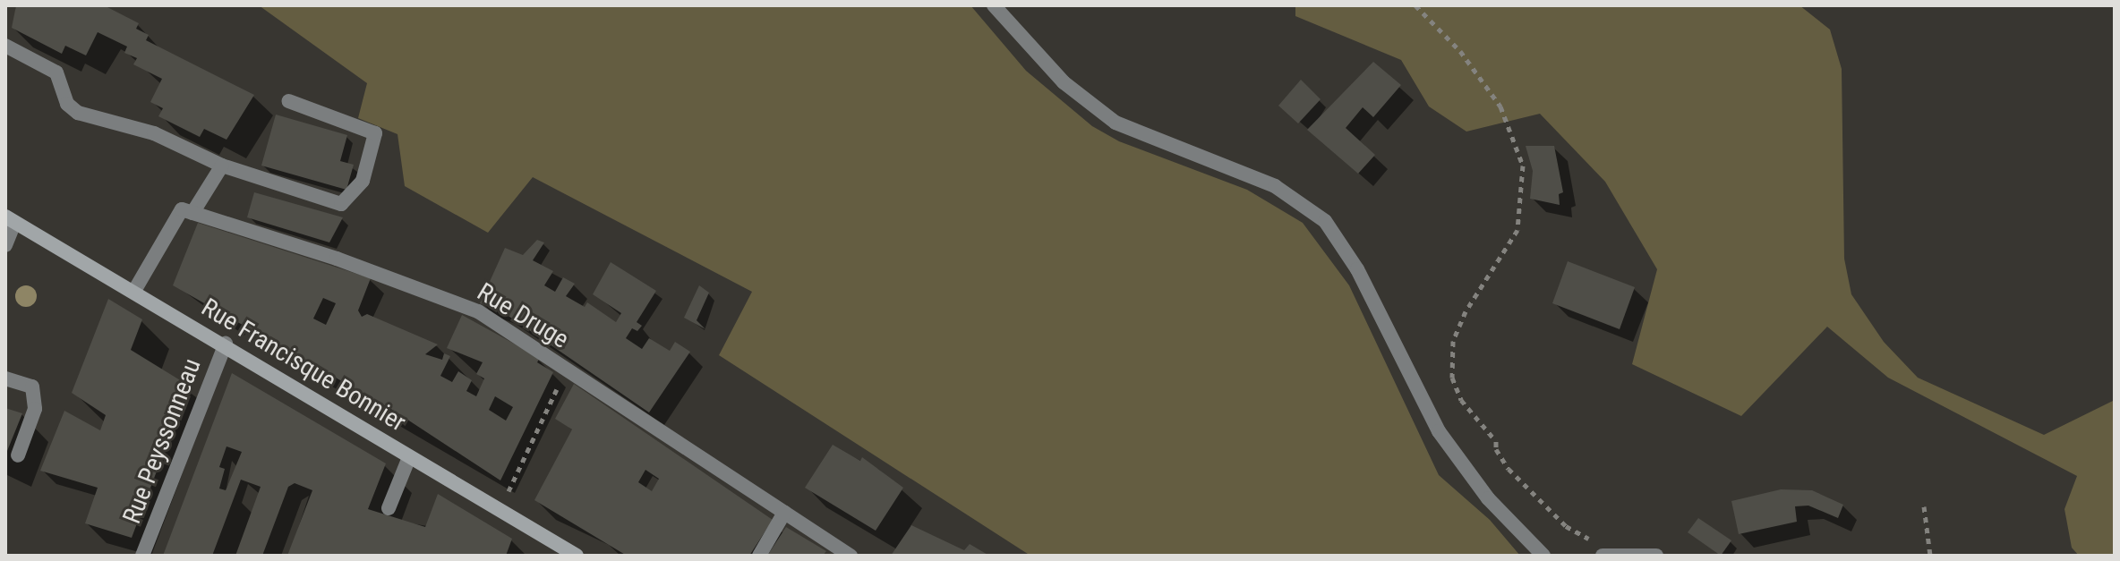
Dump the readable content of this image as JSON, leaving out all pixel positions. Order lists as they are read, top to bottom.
{
  "streets": {
    "street": ["Rue Druge", "Rue Francisque Bonnier", "Rue Peyssonneau"]
  },
  "crossings": [
    ["Rue Francisque Bonnier", "Rue Peyssonneau"]
  ]
}
